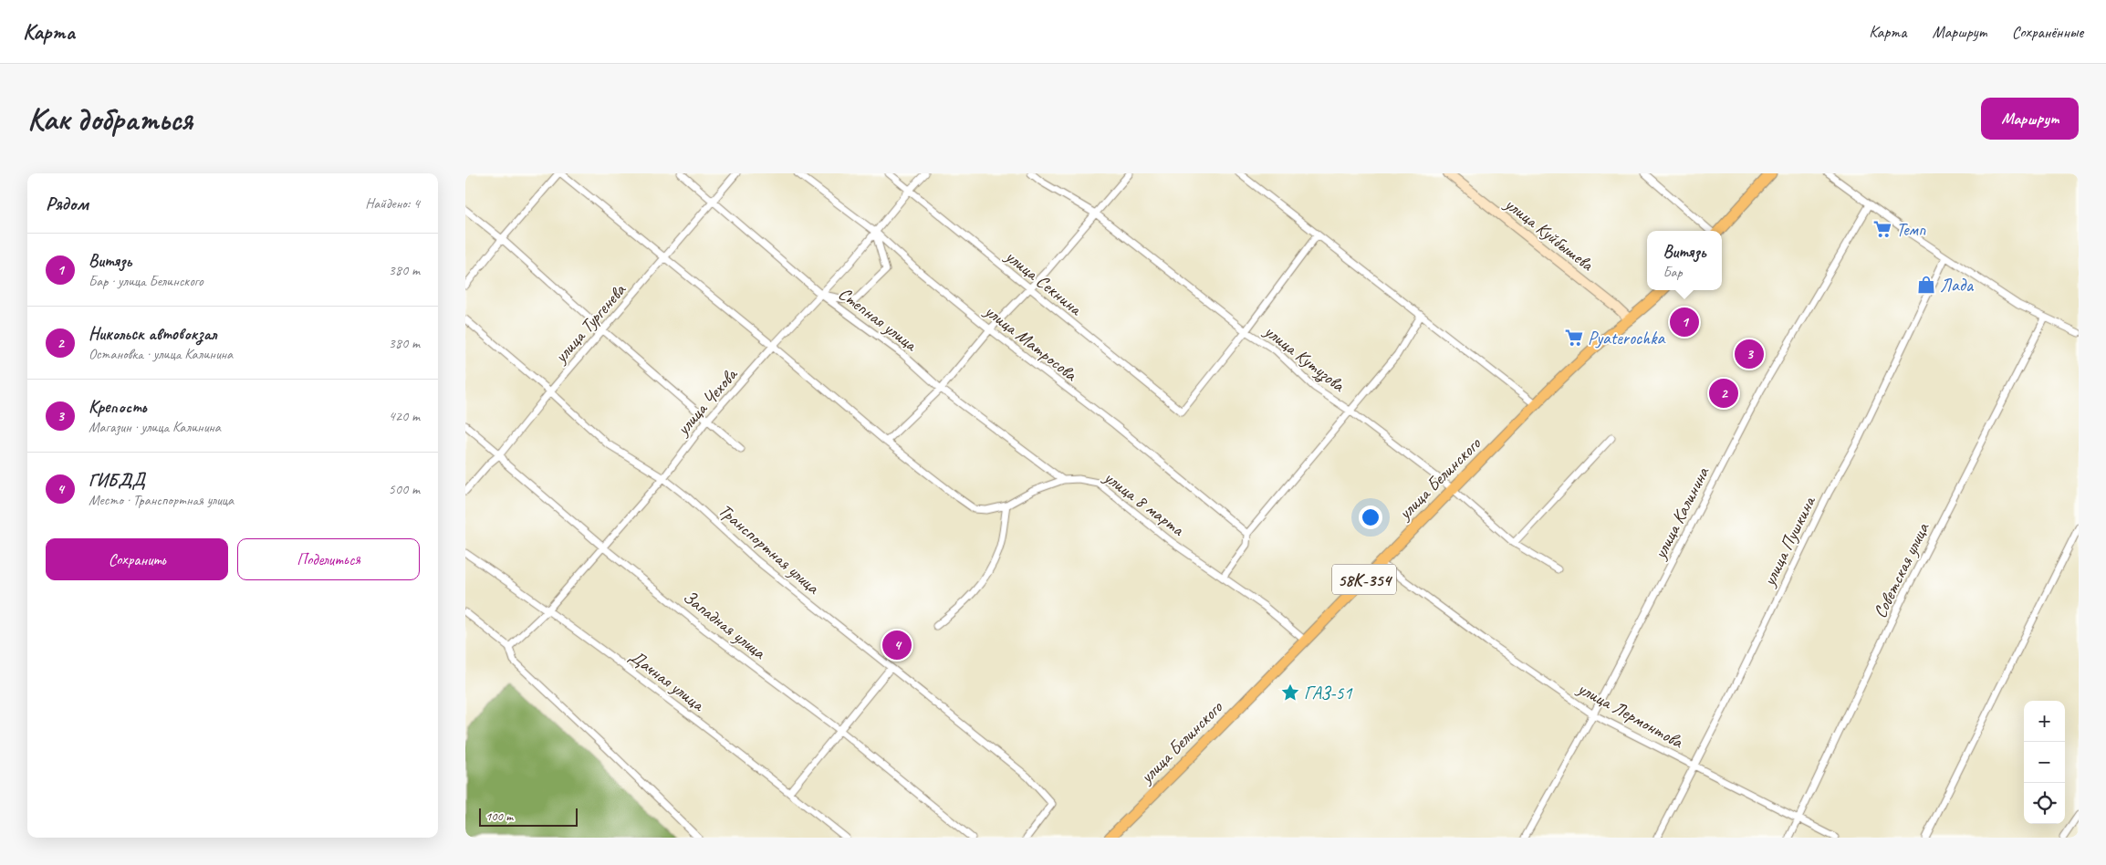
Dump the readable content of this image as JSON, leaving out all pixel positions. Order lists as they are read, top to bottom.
{
  "streets": {
    "main road": ["улица Куйбышева", "улица Белинского", "58К-354"],
    "street": [
      "улица Секнина",
      "Степная улица",
      "улица Тургенева",
      "улица Матросова",
      "улица Кутузова",
      "улица Чехова",
      "улица 8 марта",
      "улица Калинина",
      "улица Пушкина",
      "Транспортная улица",
      "Советская улица",
      "Западная улица",
      "Дачная улица",
      "улица Лермонтова"
    ]
  },
  "crossings": [
    ["улица Куйбышева", "улица Белинского"],
    ["улица Секнина", "улица Кутузова"],
    ["улица Секнина", "улица Чехова"],
    ["Степная улица", "улица Тургенева"],
    ["Степная улица", "улица Чехова"],
    ["Степная улица", "улица 8 марта"],
    ["улица Тургенева", "Транспортная улица"],
    ["улица Тургенева", "Западная улица"],
    ["улица Матросова", "улица Чехова"],
    ["улица Кутузова", "улица Белинского"],
    ["улица Чехова", "Транспортная улица"],
    ["улица Чехова", "Западная улица"],
    ["улица Чехова", "Дачная улица"],
    ["улица Белинского", "улица 8 марта"],
    ["улица Белинского", "улица Лермонтова"],
    ["улица Калинина", "улица Лермонтова"],
    ["улица Пушкина", "улица Лермонтова"],
    ["Советская улица", "улица Лермонтова"]
  ],
  "places": {
    "supermarket": ["Темп", "Pyaterochka"],
    "shop": ["Лада"],
    "place": ["ГАЗ-51"]
  },
  "scale_bar": "100 m",
  "page": {
    "header": "Карта",
    "nav": ["Карта", "Маршрут", "Сохранённые"],
    "buttons": [
      "Маршрут",
      ["Сохранить", "Поделиться"]
    ],
    "title": "Как добраться",
    "heading": ["Рядом", "Найдено: 4"],
    "popup": ["Витязь", "Бар"],
    "list": [
      {
        "mark": "1",
        "name": "Витязь",
        "note": "Бар · улица Белинского",
        "value": "380 m"
      },
      {
        "mark": "2",
        "name": "Никольск автовокзал",
        "note": "Остановка · улица Калинина",
        "value": "380 m"
      },
      {
        "mark": "3",
        "name": "Крепость",
        "note": "Магазин · улица Калинина",
        "value": "420 m"
      },
      {
        "mark": "4",
        "name": "ГИБДД",
        "note": "Место · Транспортная улица",
        "value": "500 m"
      }
    ],
    "pins": [
      "1",
      "3",
      "2",
      "4"
    ],
    "map_buttons": ["+", "−"],
    "scale": "100 m"
  }
}
